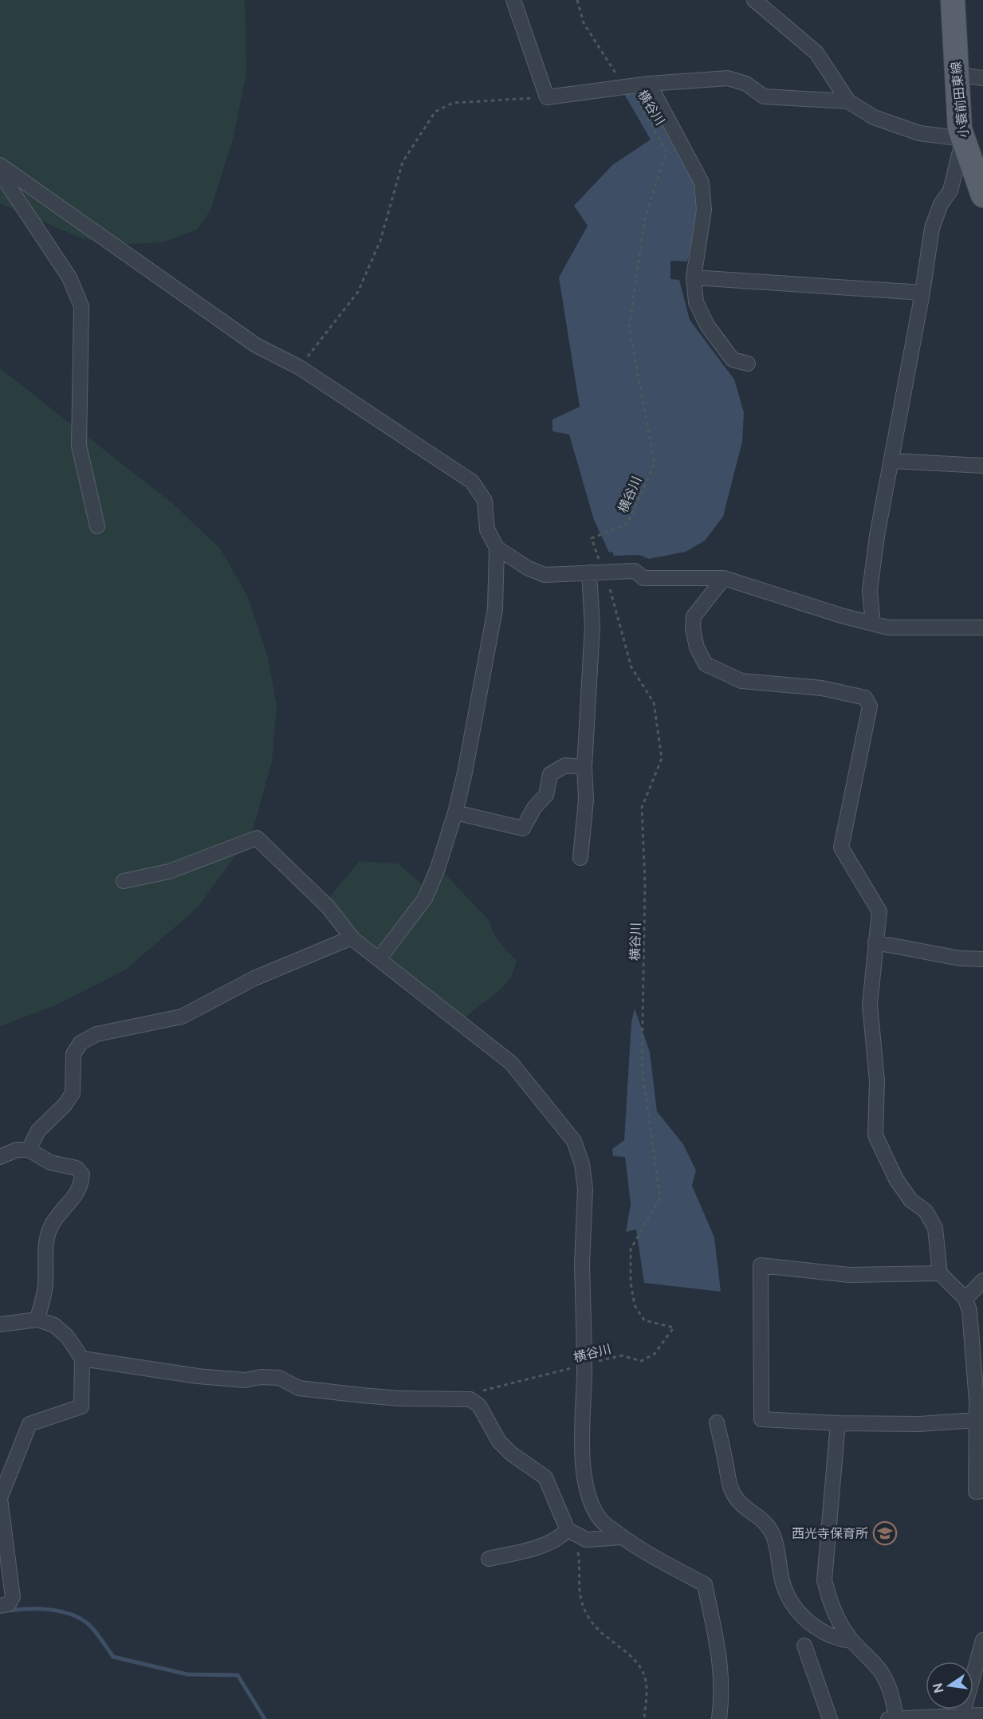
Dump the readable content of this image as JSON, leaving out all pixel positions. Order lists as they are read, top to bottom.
{
  "streets": {
    "main road": ["小蓑前田東線"],
    "path": ["横谷川"]
  },
  "places": {
    "school or university": ["西光寺保育所"]
  },
  "north": "left"
}
